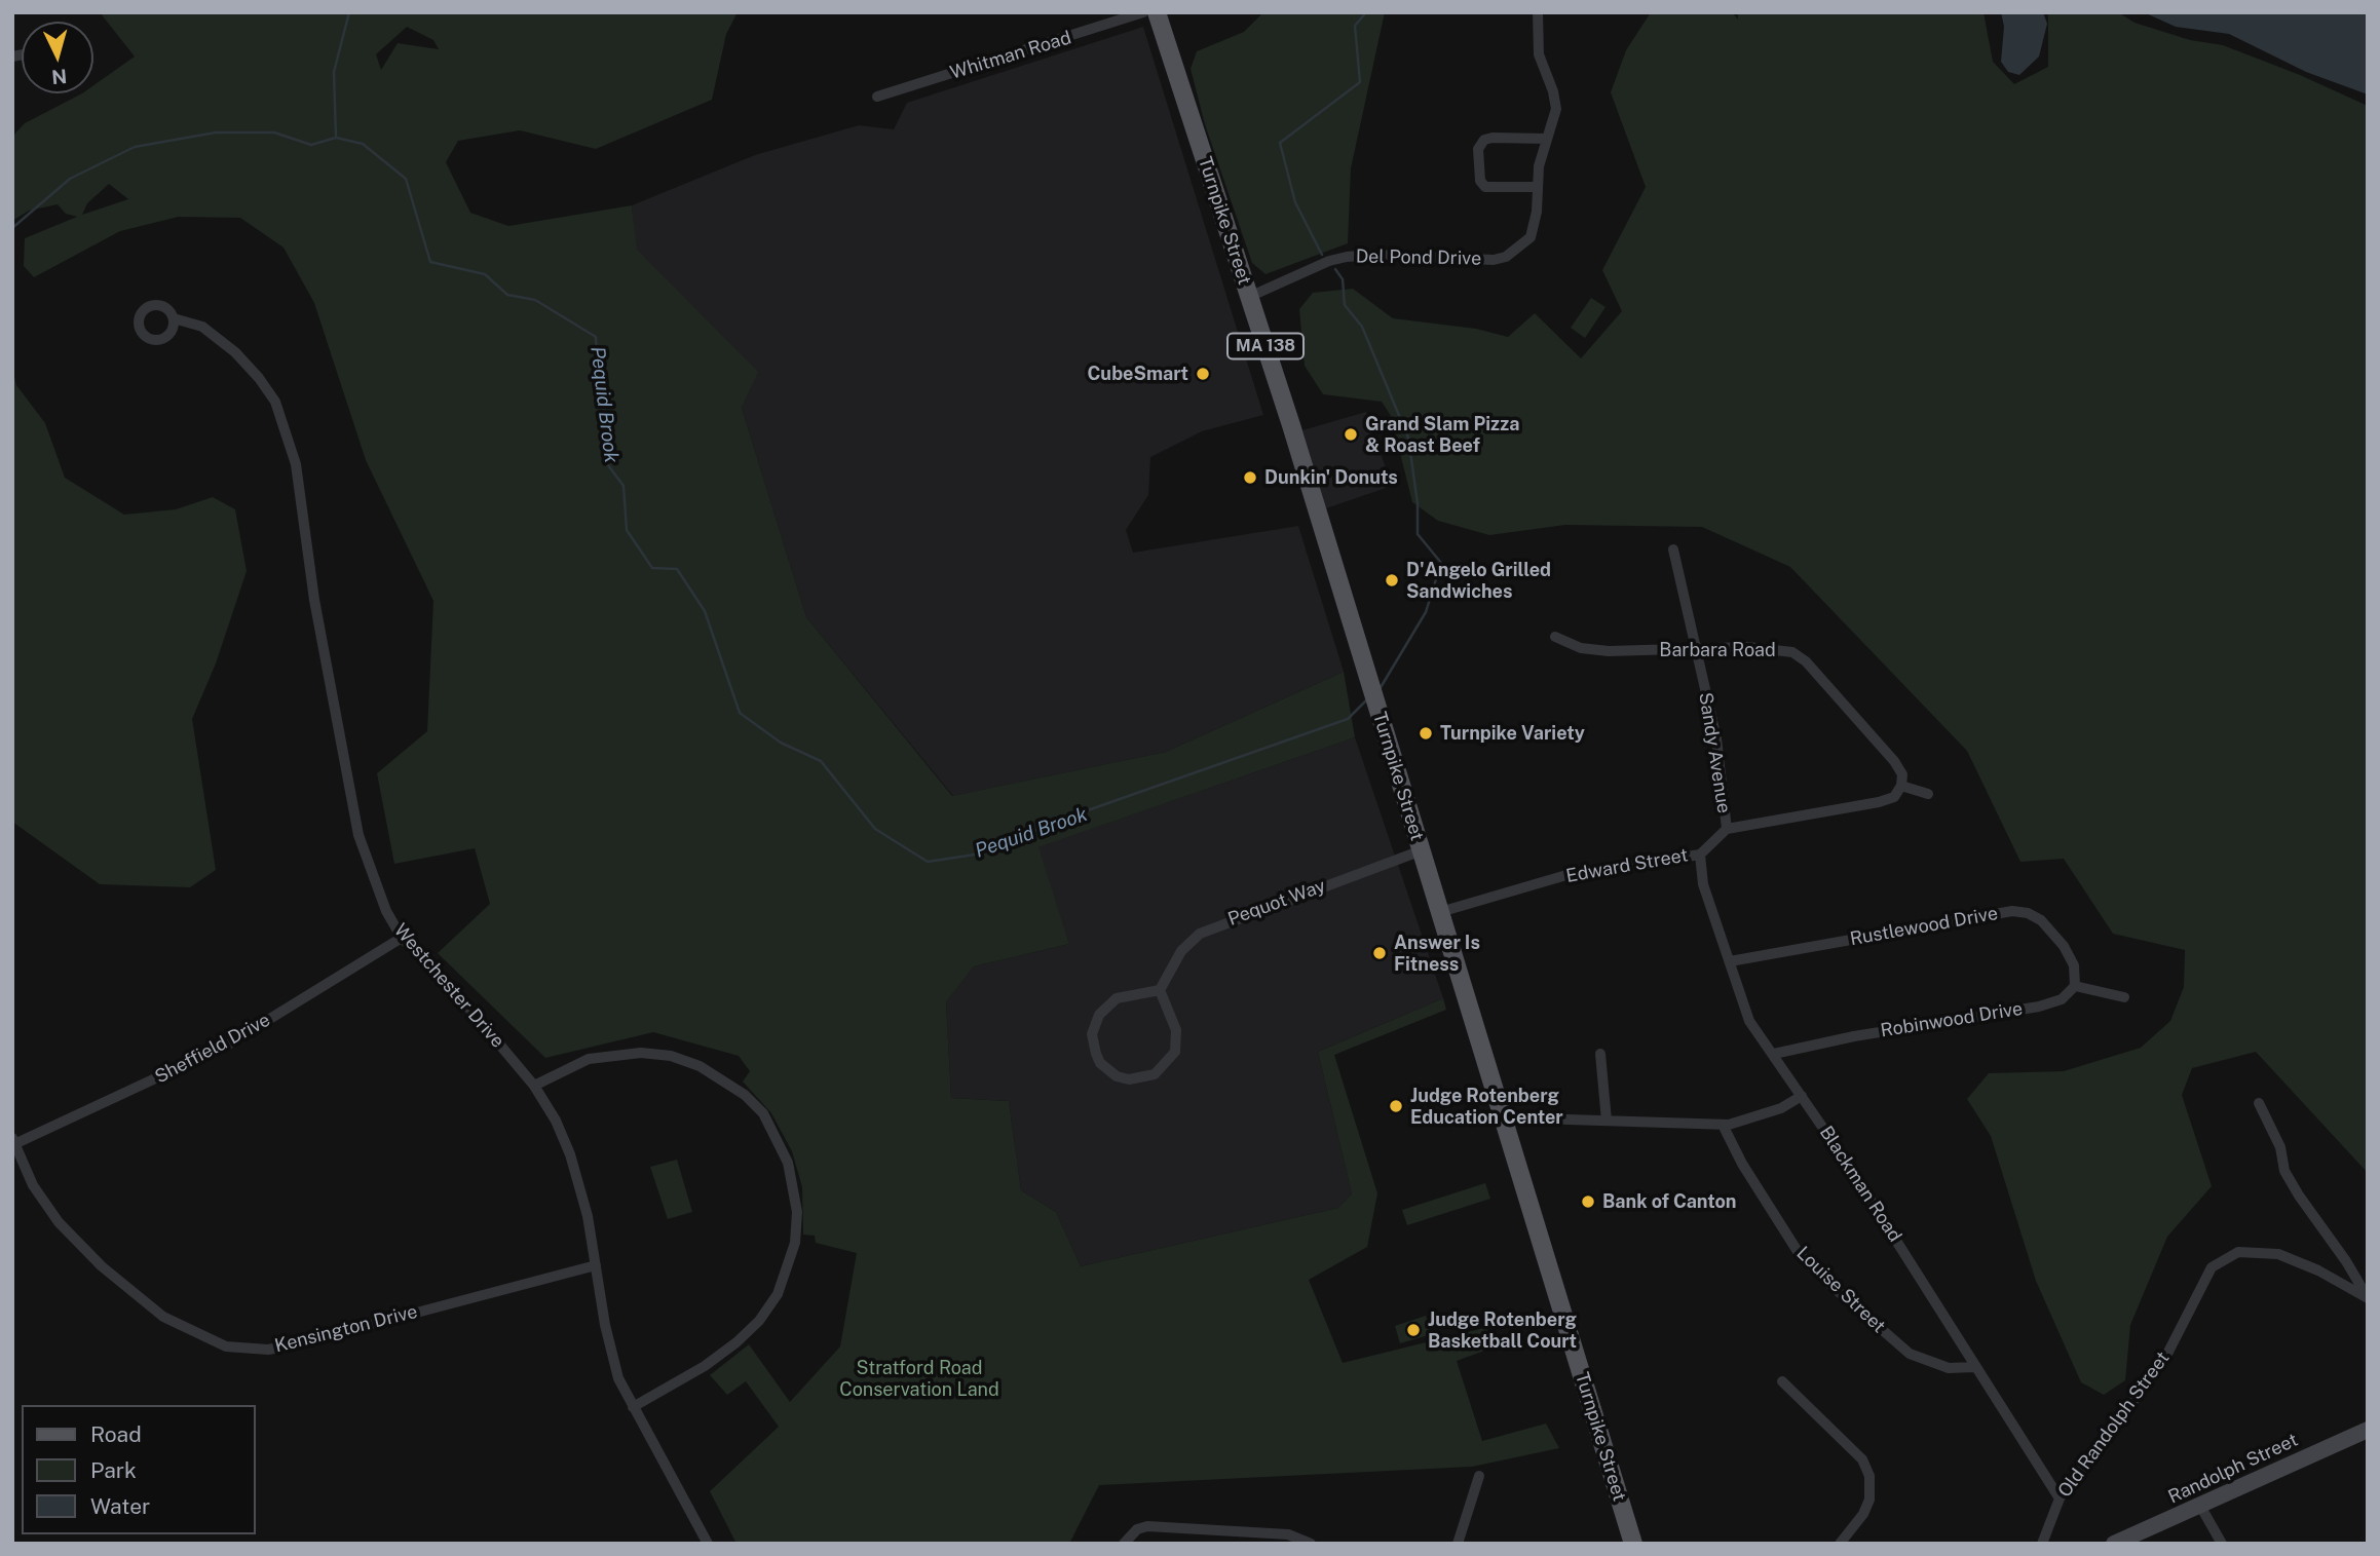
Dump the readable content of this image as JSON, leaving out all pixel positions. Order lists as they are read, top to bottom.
{
  "streets": {
    "main road": ["Turnpike Street", "MA 138", "Randolph Street"],
    "street": [
      "Whitman Road",
      "Del Pond Drive",
      "Barbara Road",
      "Sandy Avenue",
      "Edward Street",
      "Pequot Way",
      "Rustlewood Drive",
      "Westchester Drive",
      "Robinwood Drive",
      "Sheffield Drive",
      "Blackman Road",
      "Louise Street",
      "Kensington Drive",
      "Old Randolph Street"
    ]
  },
  "crossings": [
    ["Turnpike Street", "Del Pond Drive"],
    ["Turnpike Street", "Edward Street"],
    ["Turnpike Street", "Pequot Way"],
    ["Barbara Road", "Sandy Avenue"],
    ["Sandy Avenue", "Edward Street"],
    ["Edward Street", "Blackman Road"],
    ["Rustlewood Drive", "Robinwood Drive"],
    ["Rustlewood Drive", "Blackman Road"],
    ["Westchester Drive", "Sheffield Drive"],
    ["Westchester Drive", "Kensington Drive"],
    ["Robinwood Drive", "Blackman Road"],
    ["Sheffield Drive", "Kensington Drive"],
    ["Blackman Road", "Louise Street"],
    ["Blackman Road", "Old Randolph Street"]
  ],
  "water": ["Pequid Brook"],
  "parks": ["Stratford Road Conservation Land"],
  "places": [
    "CubeSmart",
    "Grand Slam Pizza & Roast Beef",
    "Dunkin' Donuts",
    "D'Angelo Grilled Sandwiches",
    "Turnpike Variety",
    "Answer Is Fitness",
    "Judge Rotenberg Education Center",
    "Bank of Canton",
    "Judge Rotenberg Basketball Court"
  ],
  "legend": ["Road", "Park", "Water"],
  "north": "bottom"
}
